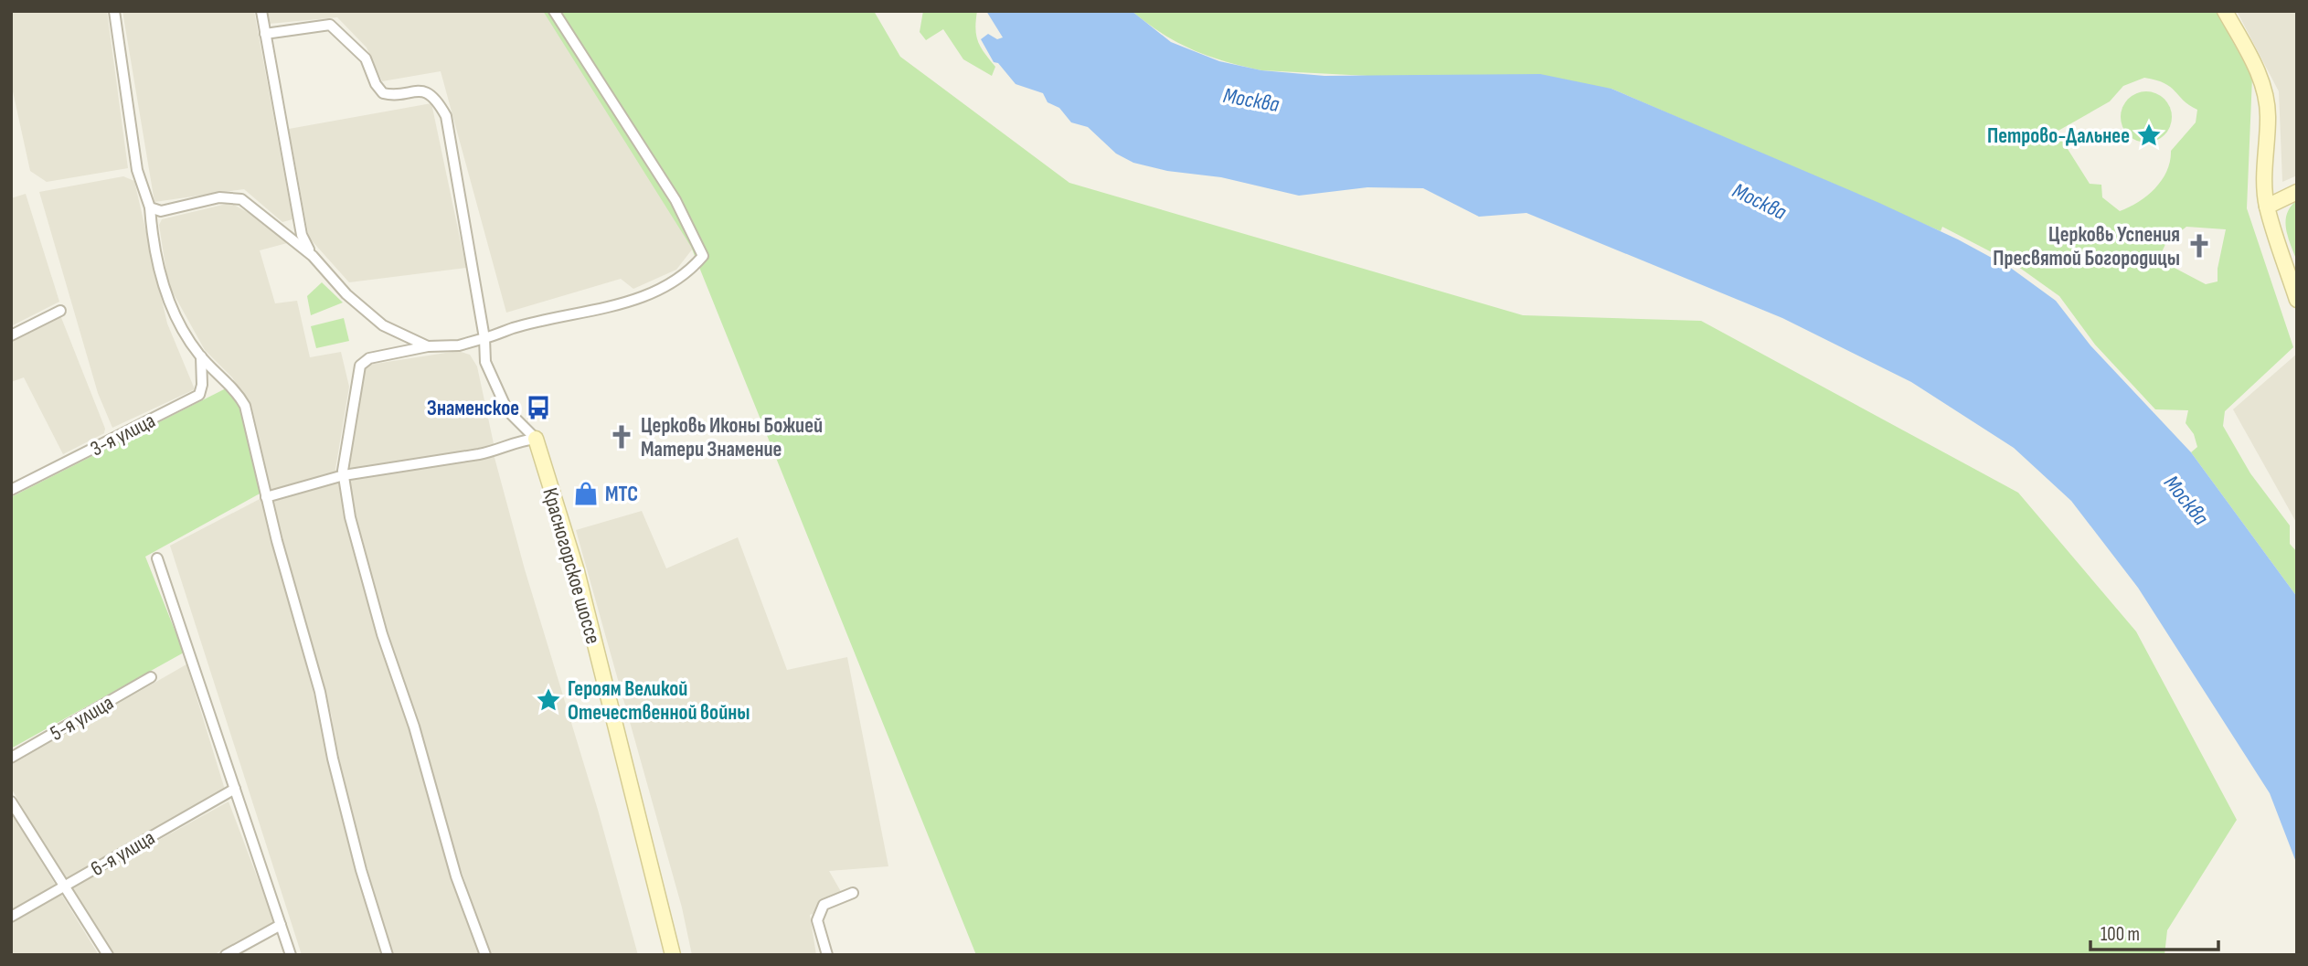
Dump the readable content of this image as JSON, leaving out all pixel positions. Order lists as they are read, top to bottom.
{
  "streets": {
    "street": [
      "3-я улица",
      "Красногорское шоссе",
      "5-я улица",
      "6-я улица"
    ]
  },
  "water": ["Москва"],
  "places": {
    "place": ["Петрово-Дальнее", "Героям Великой Отечественной войны"],
    "church": ["Церковь Успения Пресвятой Богородицы", "Церковь Иконы Божией Матери Знамение"],
    "bus stop": ["Знаменское"],
    "shop": ["МТС"]
  },
  "scale_bar": "100 m"
}
